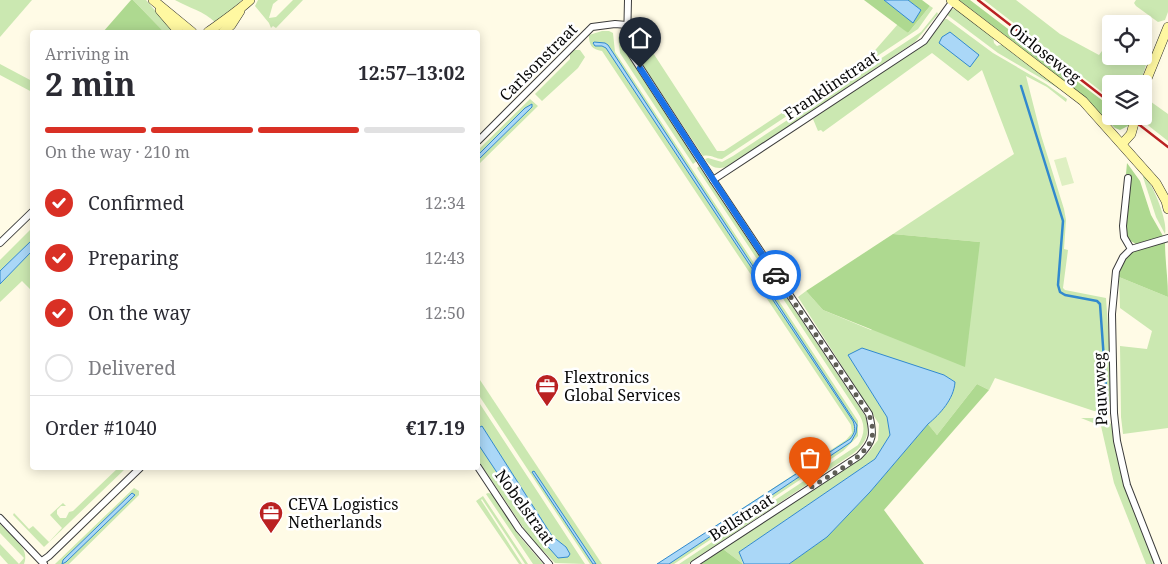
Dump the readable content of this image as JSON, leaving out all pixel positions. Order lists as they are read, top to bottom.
{
  "streets": {
    "street": [
      "Oirloseweg",
      "Carlsonstraat",
      "Franklinstraat",
      "Pauwweg",
      "Nobelstraat",
      "Bellstraat"
    ]
  },
  "crossings": [
    ["Oirloseweg", "Franklinstraat"],
    ["Franklinstraat", "Bellstraat"]
  ],
  "places": {
    "office": ["Flextronics Global Services", "CEVA Logistics Netherlands"]
  },
  "page": {
    "heading": ["2 min", "Arriving in", "12:57–13:02"],
    "panel": ["Order #1040", "€17.19"],
    "bar": "On the way · 210 m",
    "list": [
      ["Confirmed", "12:34"],
      ["Preparing", "12:43"],
      ["On the way", "12:50"],
      "Delivered"
    ]
  }
}
